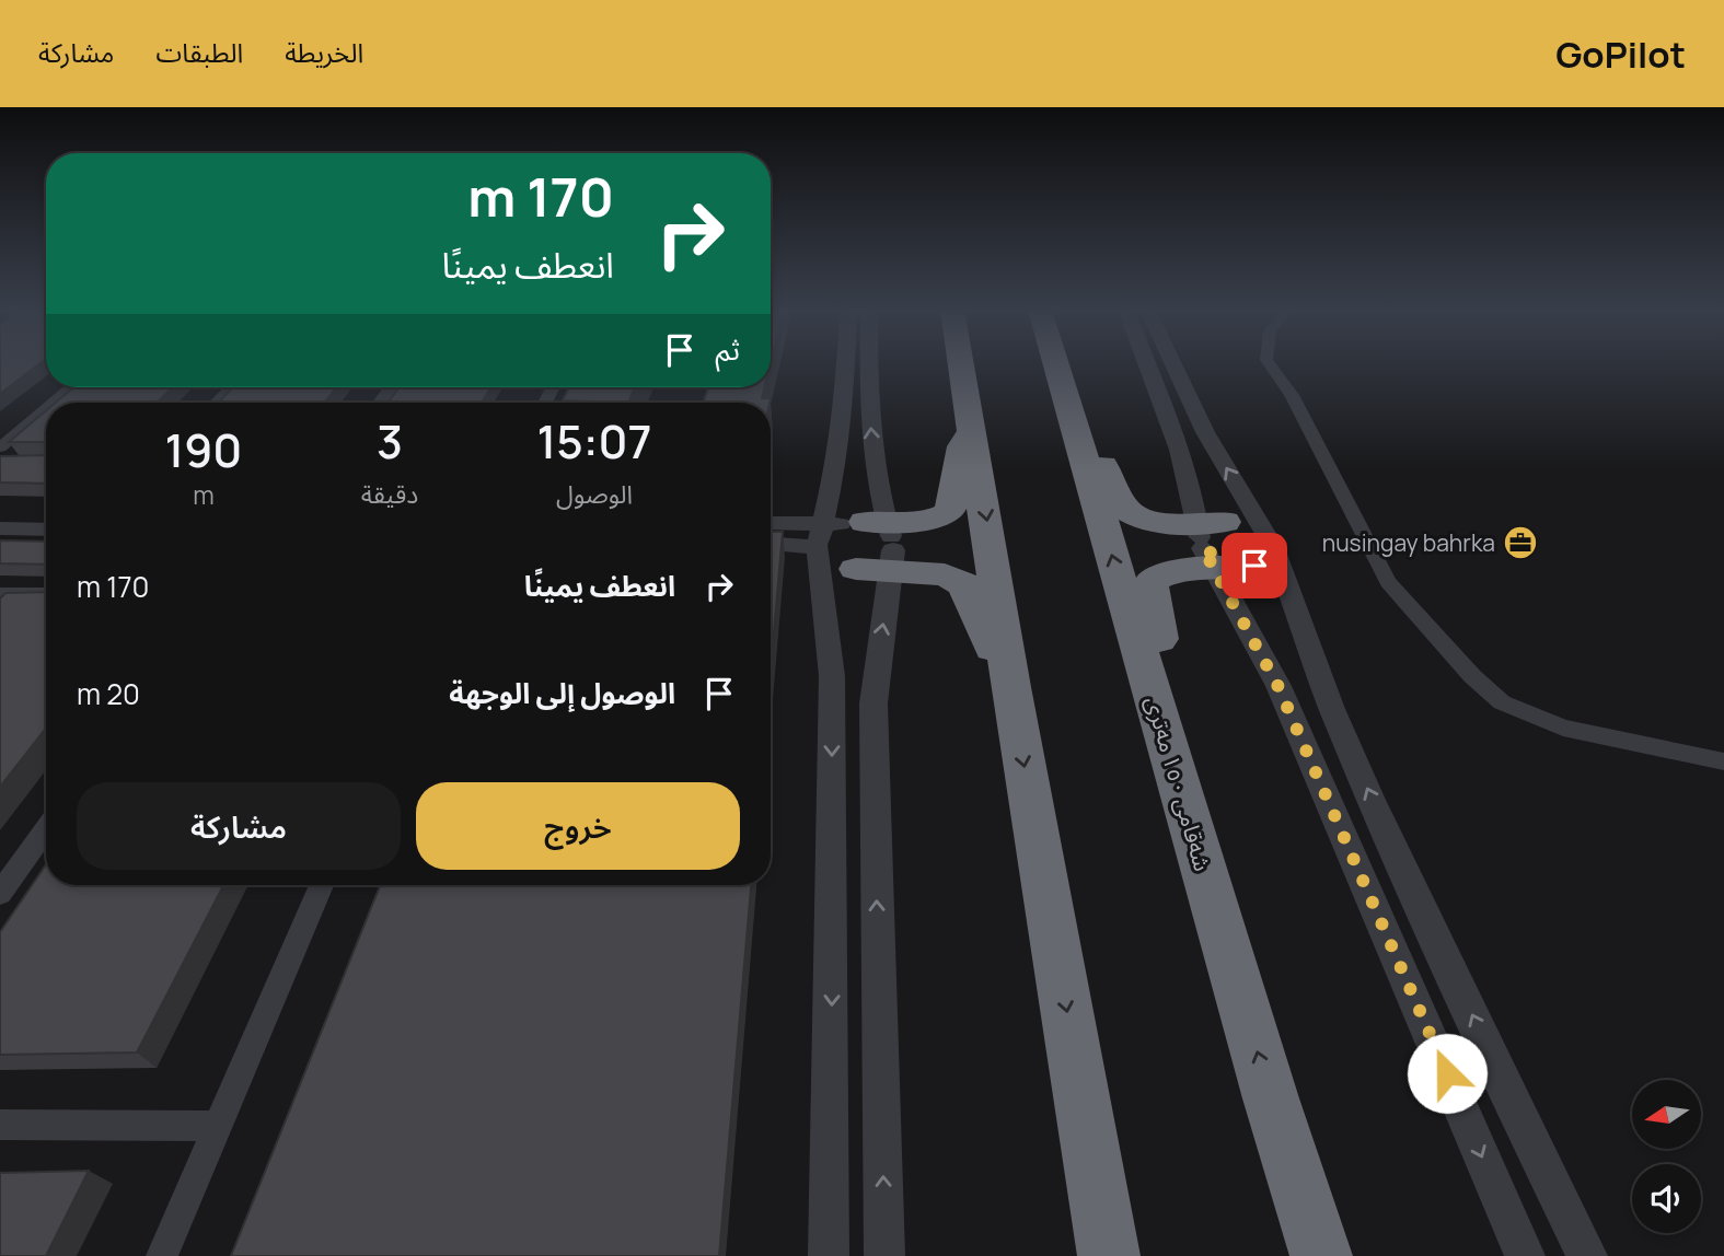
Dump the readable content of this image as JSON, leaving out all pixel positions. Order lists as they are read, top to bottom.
{
  "streets": {
    "highway": ["شەقامی ١٥٠ مەتری"]
  },
  "places": {
    "office": ["nusingay bahrka"]
  },
  "north": "left",
  "page": {
    "header": "GoPilot",
    "nav": ["الخريطة", "الطبقات", "مشاركة"],
    "turn": ["170 m", "انعطف يمينًا"],
    "then": "ثم",
    "eta": [
      "15:07",
      "الوصول",
      "3",
      "دقيقة",
      "190",
      "m"
    ],
    "list": [
      {
        "name": "انعطف يمينًا",
        "value": "170 m"
      },
      {
        "name": "الوصول إلى الوجهة",
        "value": "20 m"
      }
    ],
    "buttons": ["خروج", "مشاركة"]
  }
}
